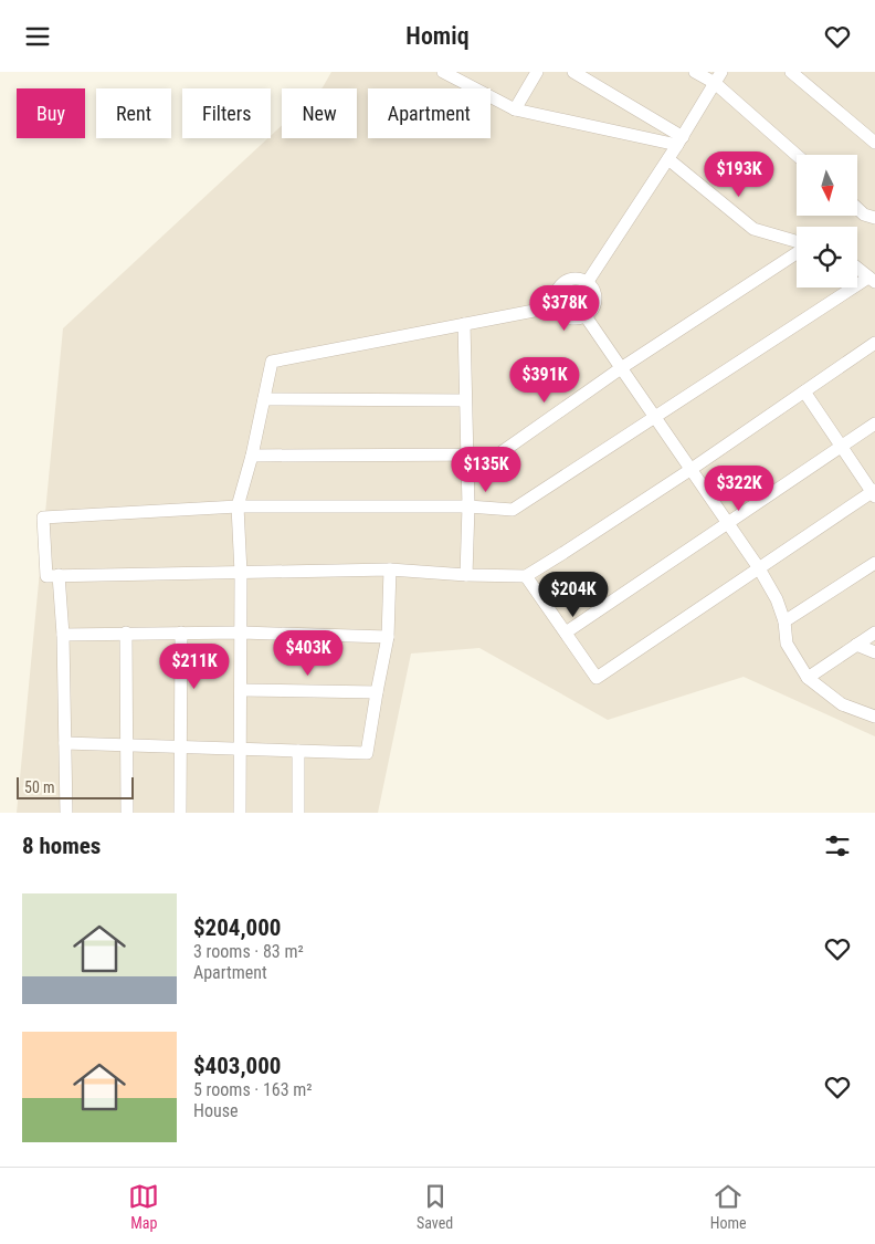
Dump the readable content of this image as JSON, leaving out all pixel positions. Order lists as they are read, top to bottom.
{
  "scale_bar": "50 m",
  "north": "bottom",
  "page": {
    "header": "Homiq",
    "chip": [
      "Buy",
      "Rent",
      "Filters",
      "New",
      "Apartment"
    ],
    "price": [
      "$193K",
      "$378K",
      "$391K",
      "$135K",
      "$322K",
      "$204K",
      "$403K",
      "$211K"
    ],
    "scale": "50 m",
    "heading": "8 homes",
    "list": [
      {
        "name": "$204,000",
        "note": "3 rooms · 83 m² · Apartment"
      },
      {
        "name": "$403,000",
        "note": "5 rooms · 163 m² · House"
      }
    ],
    "tabs": ["Map", "Saved", "Home"]
  }
}
